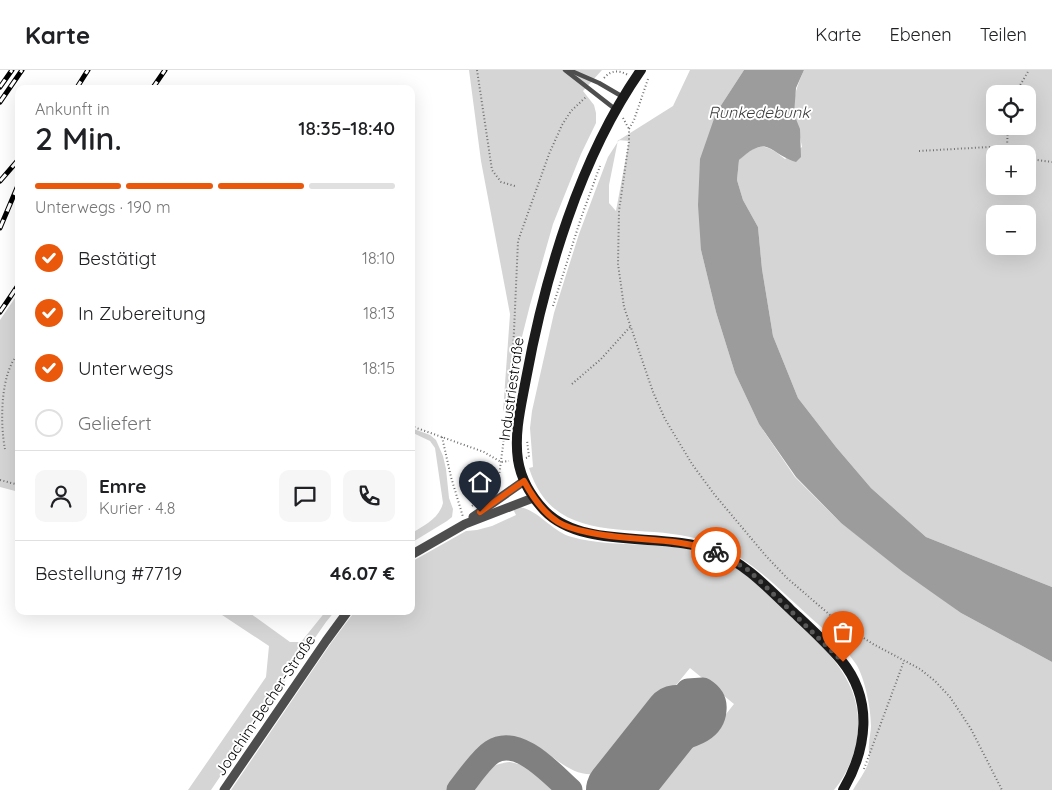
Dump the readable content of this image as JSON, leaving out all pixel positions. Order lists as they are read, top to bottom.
{
  "streets": {
    "street": ["Industriestraße", "Joachim-Becher-Straße"]
  },
  "water": ["Runkedebunk"],
  "page": {
    "header": "Karte",
    "nav": ["Karte", "Ebenen", "Teilen"],
    "map_buttons": ["+", "−"],
    "heading": ["2 Min.", "Ankunft in", "18:35–18:40"],
    "panel": [
      "Emre",
      "Kurier · 4.8",
      "Bestellung #7719",
      "46.07 €"
    ],
    "bar": "Unterwegs · 190 m",
    "list": [
      ["Bestätigt", "18:10"],
      ["In Zubereitung", "18:13"],
      ["Unterwegs", "18:15"],
      "Geliefert"
    ]
  }
}
